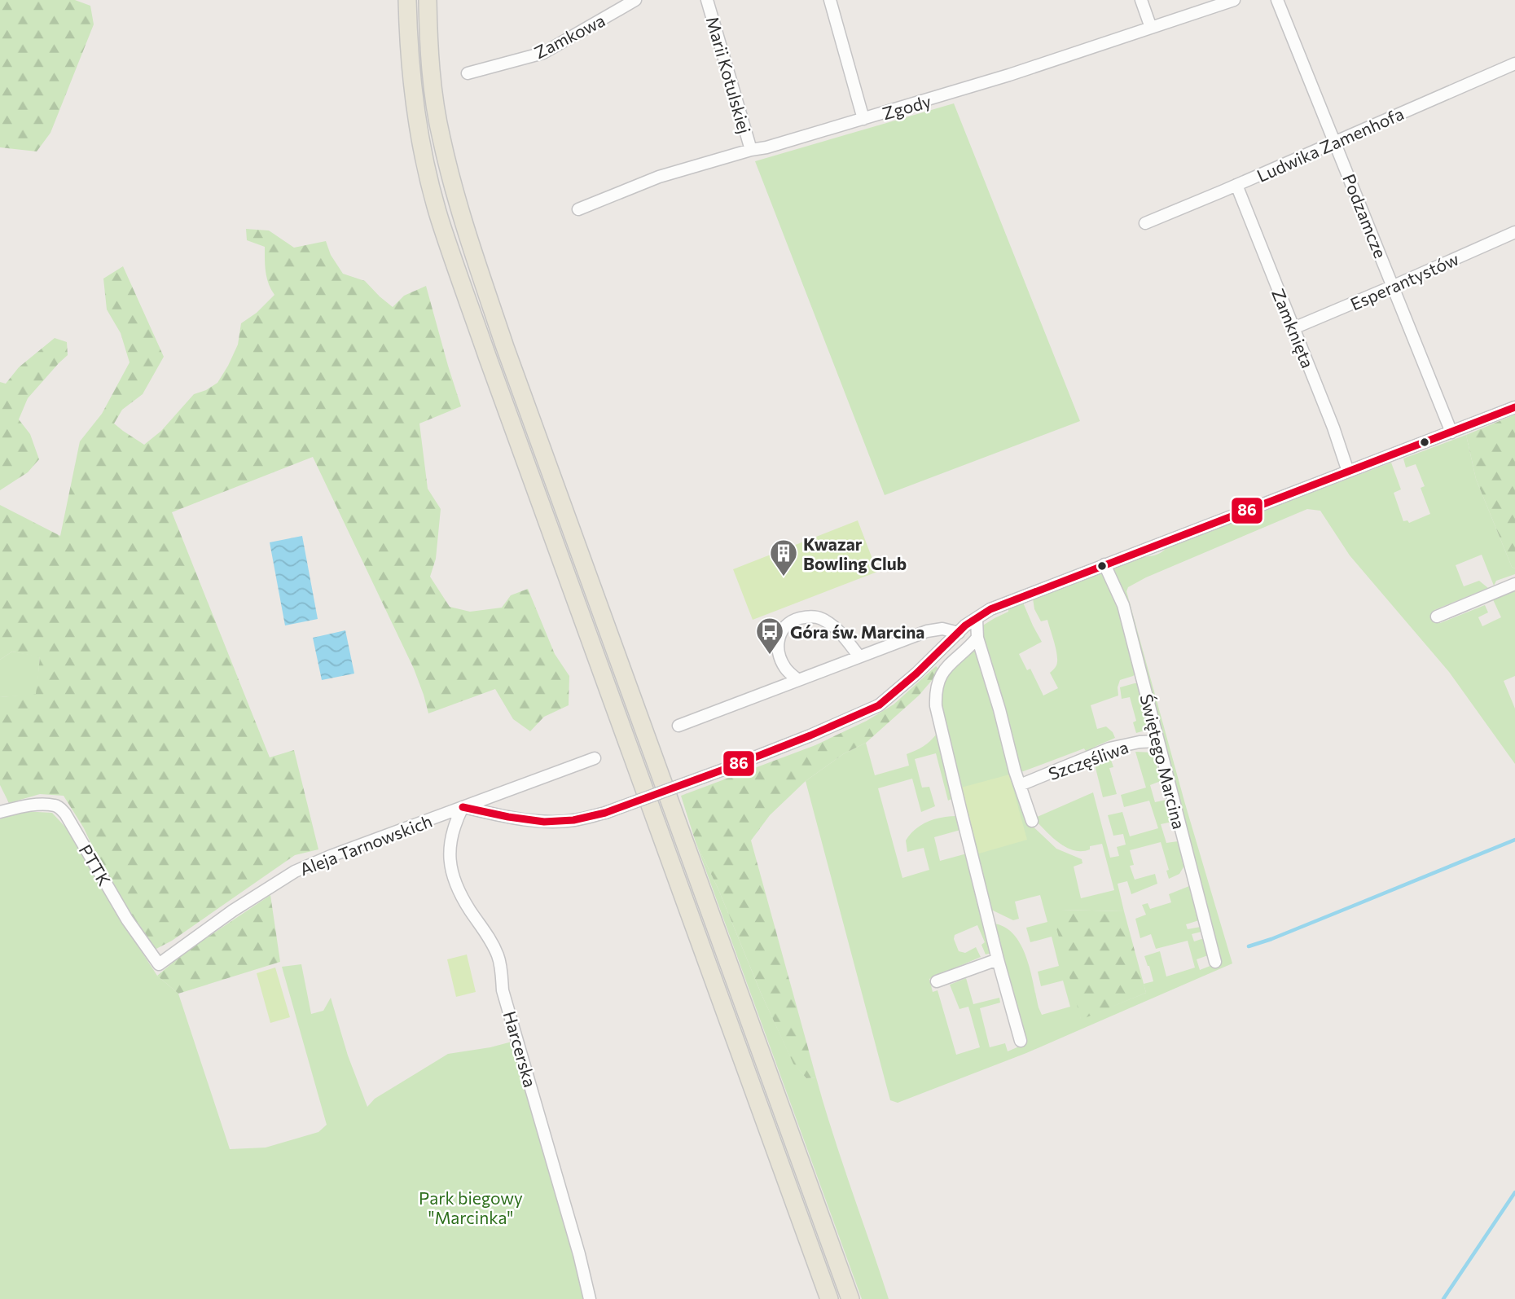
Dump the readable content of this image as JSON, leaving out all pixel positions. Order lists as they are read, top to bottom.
{
  "streets": {
    "street": [
      "Zamkowa",
      "Marii Kotulskiej",
      "Zgody",
      "Ludwika Zamenhofa",
      "Podzamcze",
      "Esperantystów",
      "Zamknięta",
      "Szczęśliwa",
      "Świętego Marcina",
      "Aleja Tarnowskich",
      "PTTK",
      "Harcerska"
    ]
  },
  "crossings": [
    ["Marii Kotulskiej", "Zgody"],
    ["Ludwika Zamenhofa", "Podzamcze"],
    ["Ludwika Zamenhofa", "Zamknięta"],
    ["Podzamcze", "Esperantystów"],
    ["Esperantystów", "Zamknięta"],
    ["Szczęśliwa", "Świętego Marcina"],
    ["Aleja Tarnowskich", "PTTK"],
    ["Aleja Tarnowskich", "Harcerska"]
  ],
  "parks": ["Park biegowy \"Marcinka\""],
  "places": {
    "building": ["Kwazar Bowling Club"],
    "bus stop": ["Góra św. Marcina"]
  },
  "lines": ["transit line 86"]
}
